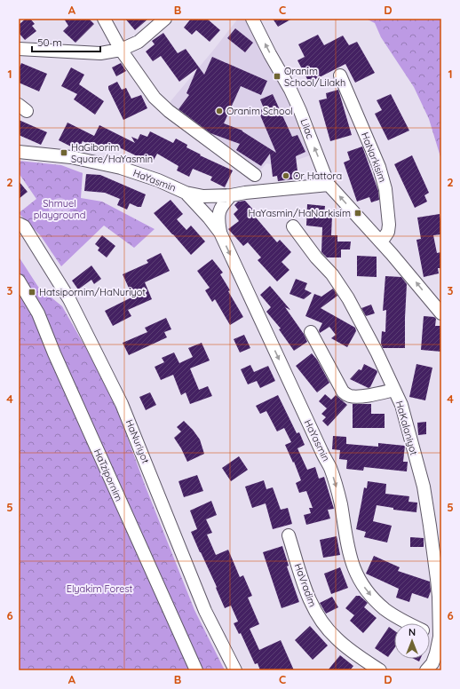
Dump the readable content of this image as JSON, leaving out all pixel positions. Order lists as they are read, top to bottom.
{
  "streets": {
    "street": [
      "Lilac",
      "HaNarkisim",
      "HaYasmin",
      "HaKalaniyot",
      "HaNuriyot",
      "HaTzipornim",
      "HaVradim"
    ]
  },
  "crossings": [
    ["Lilac", "HaYasmin"],
    ["HaYasmin", "HaKalaniyot"]
  ],
  "one_way": ["HaYasmin"],
  "parks": ["Shmuel playground", "Elyakim Forest"],
  "places": {
    "transit": [
      "Oranim School/Lilakh",
      "HaGiborim Square/HaYasmin",
      "HaYasmin/HaNarkisim",
      "Hatsipornim/HaNuriyot"
    ],
    "other": ["Oranim School", "Or Hattora"]
  },
  "scale_bar": "50 m",
  "north": "top",
  "grid": {
    "columns": [
      "A",
      "B",
      "C",
      "D"
    ],
    "rows": [
      "1",
      "2",
      "3",
      "4",
      "5",
      "6"
    ]
  }
}
